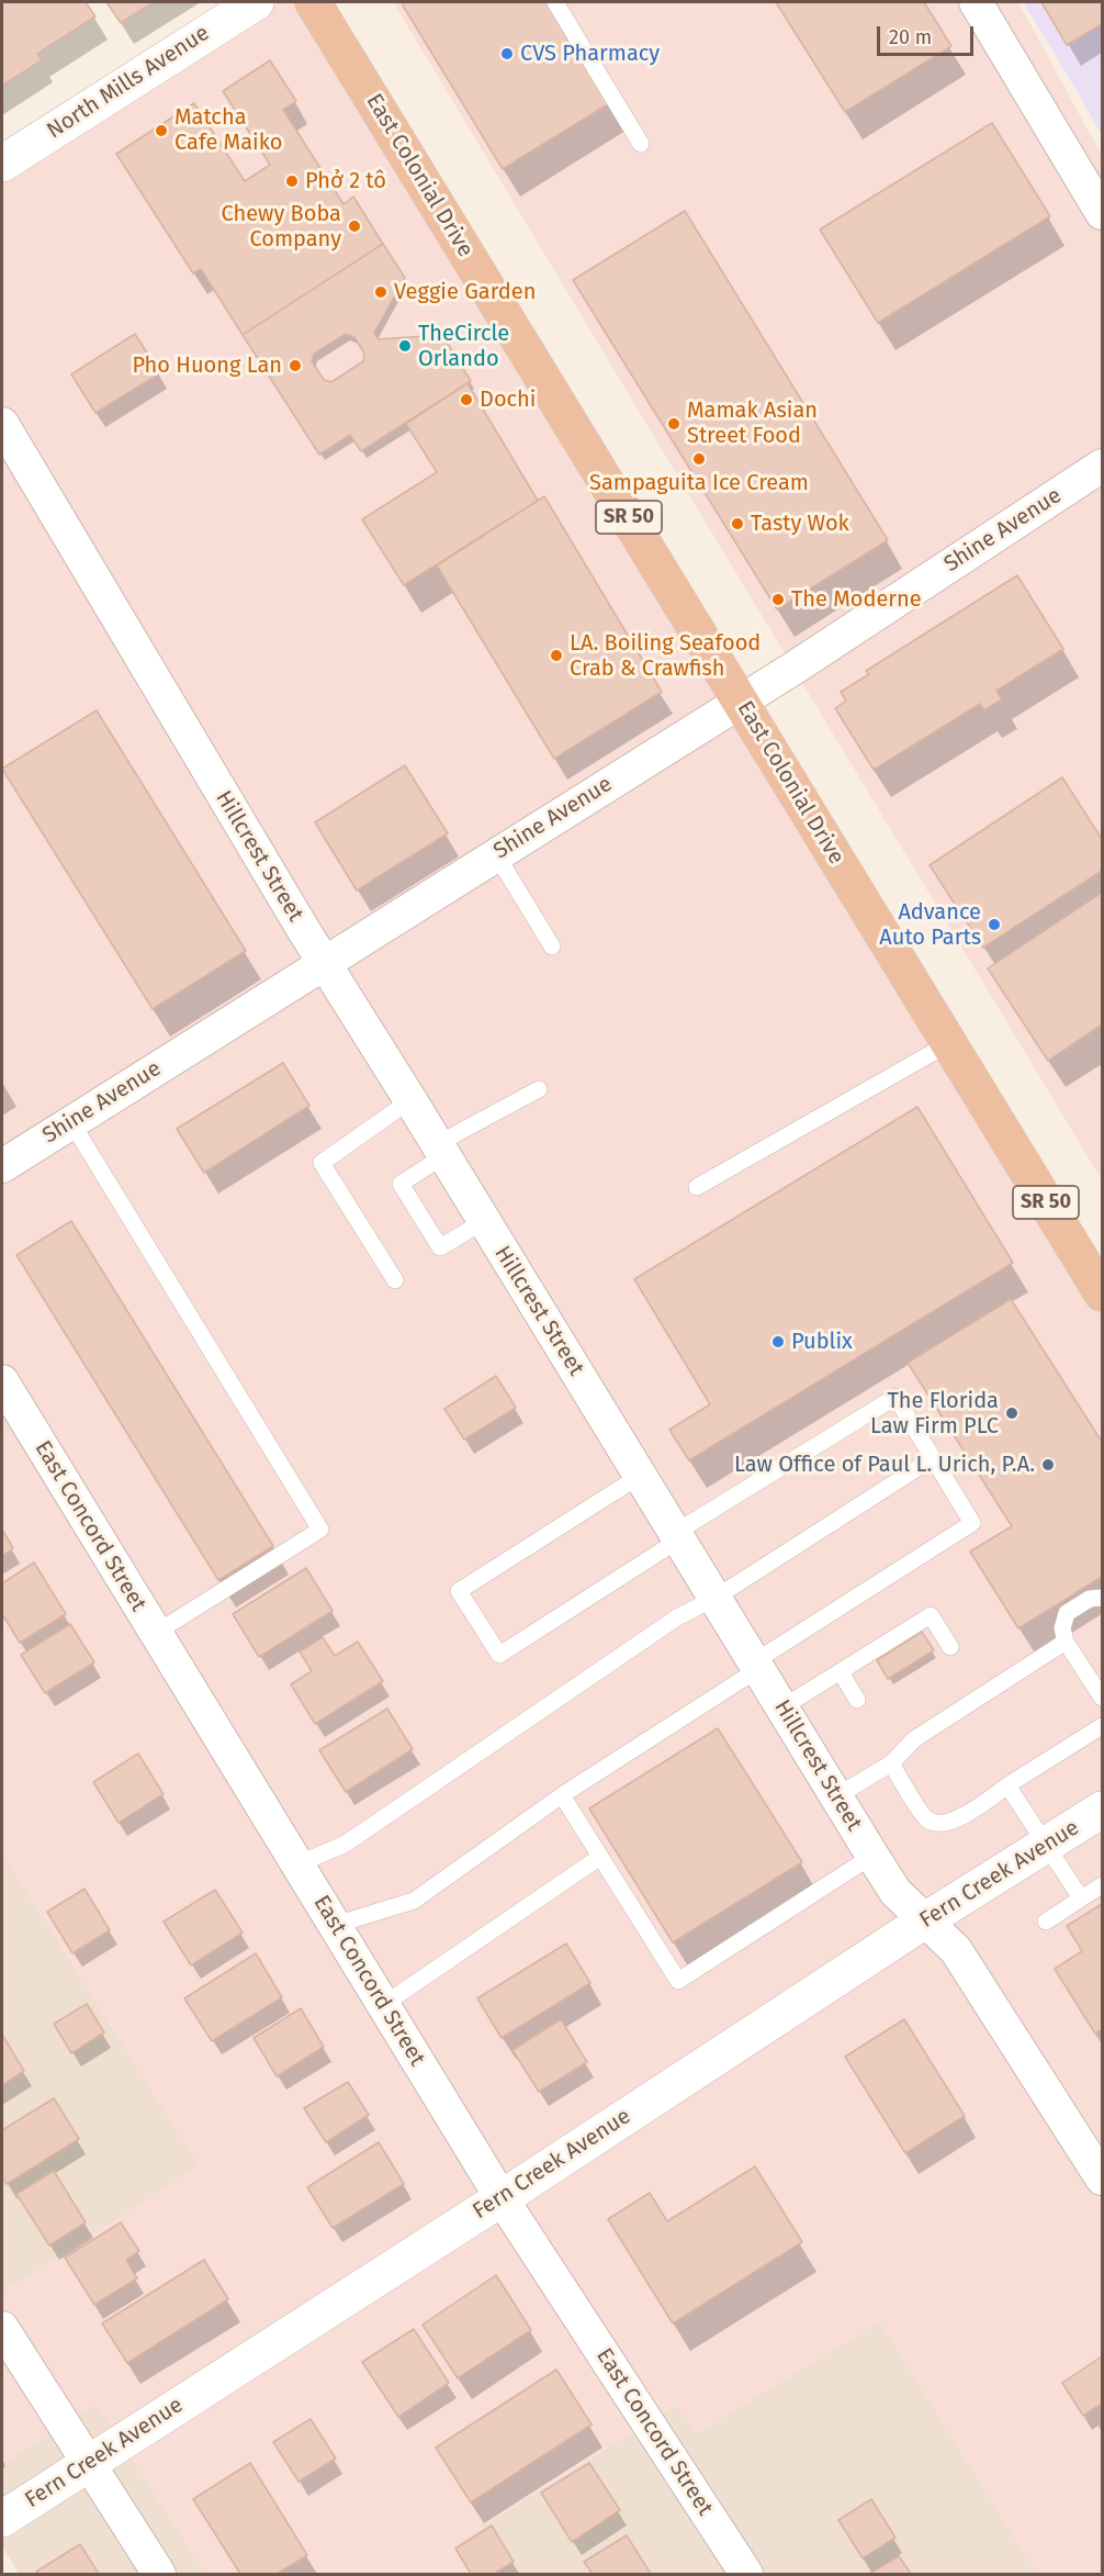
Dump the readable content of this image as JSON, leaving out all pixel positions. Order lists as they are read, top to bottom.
{
  "streets": {
    "highway": ["East Colonial Drive", "SR 50"],
    "street": [
      "North Mills Avenue",
      "Shine Avenue",
      "Hillcrest Street",
      "East Concord Street",
      "Fern Creek Avenue"
    ]
  },
  "crossings": [
    ["East Colonial Drive", "Shine Avenue"],
    ["Shine Avenue", "Hillcrest Street"],
    ["Hillcrest Street", "Fern Creek Avenue"],
    ["East Concord Street", "Fern Creek Avenue"]
  ],
  "places": [
    "CVS Pharmacy",
    "Matcha Cafe Maiko",
    "Phở 2 tô",
    "Chewy Boba Company",
    "Veggie Garden",
    "TheCircle Orlando",
    "Pho Huong Lan",
    "Dochi",
    "Mamak Asian Street Food",
    "Sampaguita Ice Cream",
    "Tasty Wok",
    "The Moderne",
    "LA. Boiling Seafood Crab & Crawfish",
    "Advance Auto Parts",
    "Publix",
    "The Florida Law Firm PLC",
    "Law Office of Paul L. Urich, P.A."
  ],
  "scale_bar": "20 m"
}
